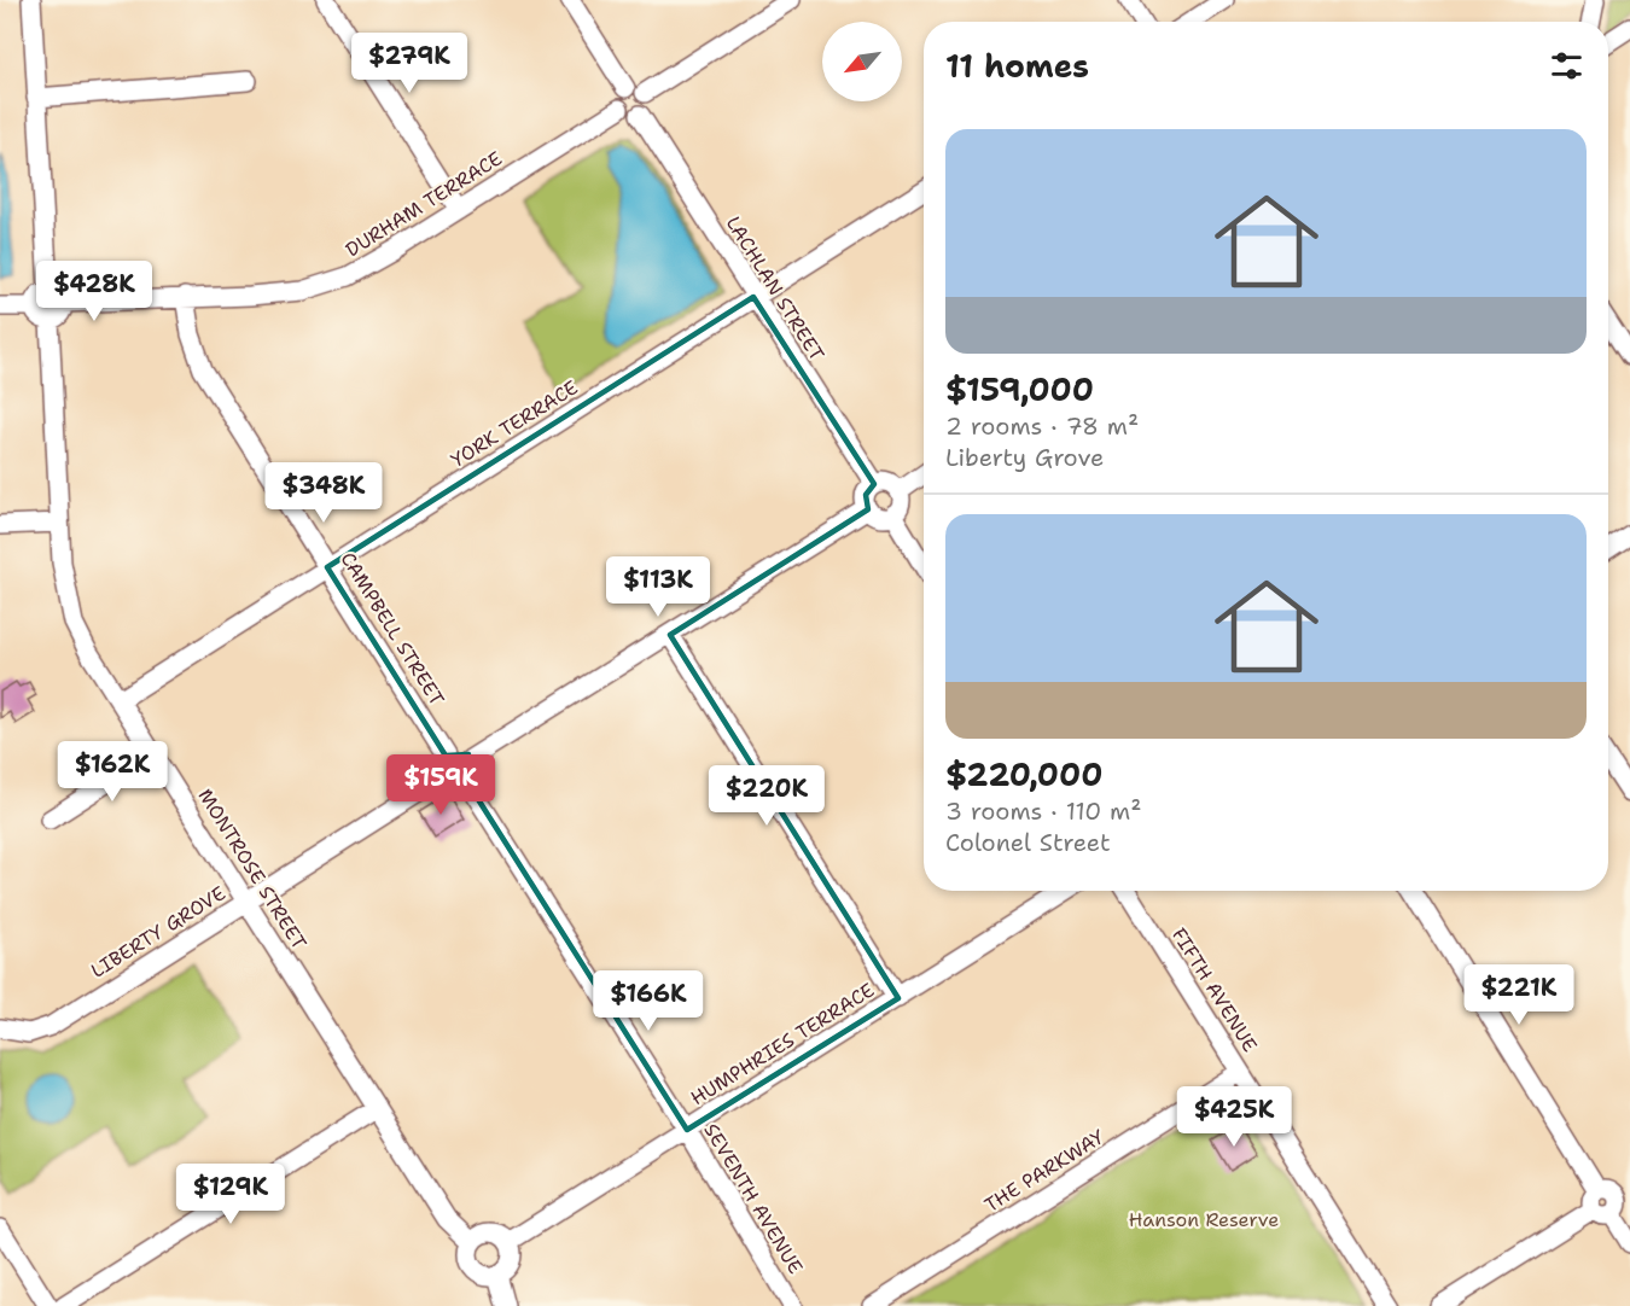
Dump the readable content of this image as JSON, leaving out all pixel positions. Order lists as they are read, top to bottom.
{
  "streets": {
    "street": [
      "DURHAM TERRACE",
      "LACHLAN STREET",
      "YORK TERRACE",
      "CAMPBELL STREET",
      "MONTROSE STREET",
      "LIBERTY GROVE",
      "FIFTH AVENUE",
      "HUMPHRIES TERRACE",
      "THE PARKWAY",
      "SEVENTH AVENUE"
    ]
  },
  "crossings": [
    ["DURHAM TERRACE", "LACHLAN STREET"],
    ["DURHAM TERRACE", "CAMPBELL STREET"],
    ["DURHAM TERRACE", "MONTROSE STREET"],
    ["LACHLAN STREET", "YORK TERRACE"],
    ["YORK TERRACE", "CAMPBELL STREET"],
    ["YORK TERRACE", "MONTROSE STREET"],
    ["CAMPBELL STREET", "LIBERTY GROVE"],
    ["CAMPBELL STREET", "SEVENTH AVENUE"],
    ["MONTROSE STREET", "LIBERTY GROVE"],
    ["MONTROSE STREET", "HUMPHRIES TERRACE"],
    ["LIBERTY GROVE", "SEVENTH AVENUE"],
    ["FIFTH AVENUE", "THE PARKWAY"],
    ["HUMPHRIES TERRACE", "SEVENTH AVENUE"]
  ],
  "parks": ["Hanson Reserve"],
  "north": "bottom left",
  "page": {
    "heading": "11 homes",
    "price": [
      "$279K",
      "$428K",
      "$348K",
      "$113K",
      "$162K",
      "$159K",
      "$220K",
      "$221K",
      "$166K",
      "$425K",
      "$129K"
    ],
    "list": [
      {
        "name": "$159,000",
        "note": "2 rooms · 78 m² · Liberty Grove"
      },
      {
        "name": "$220,000",
        "note": "3 rooms · 110 m² · Colonel Street"
      }
    ]
  }
}
